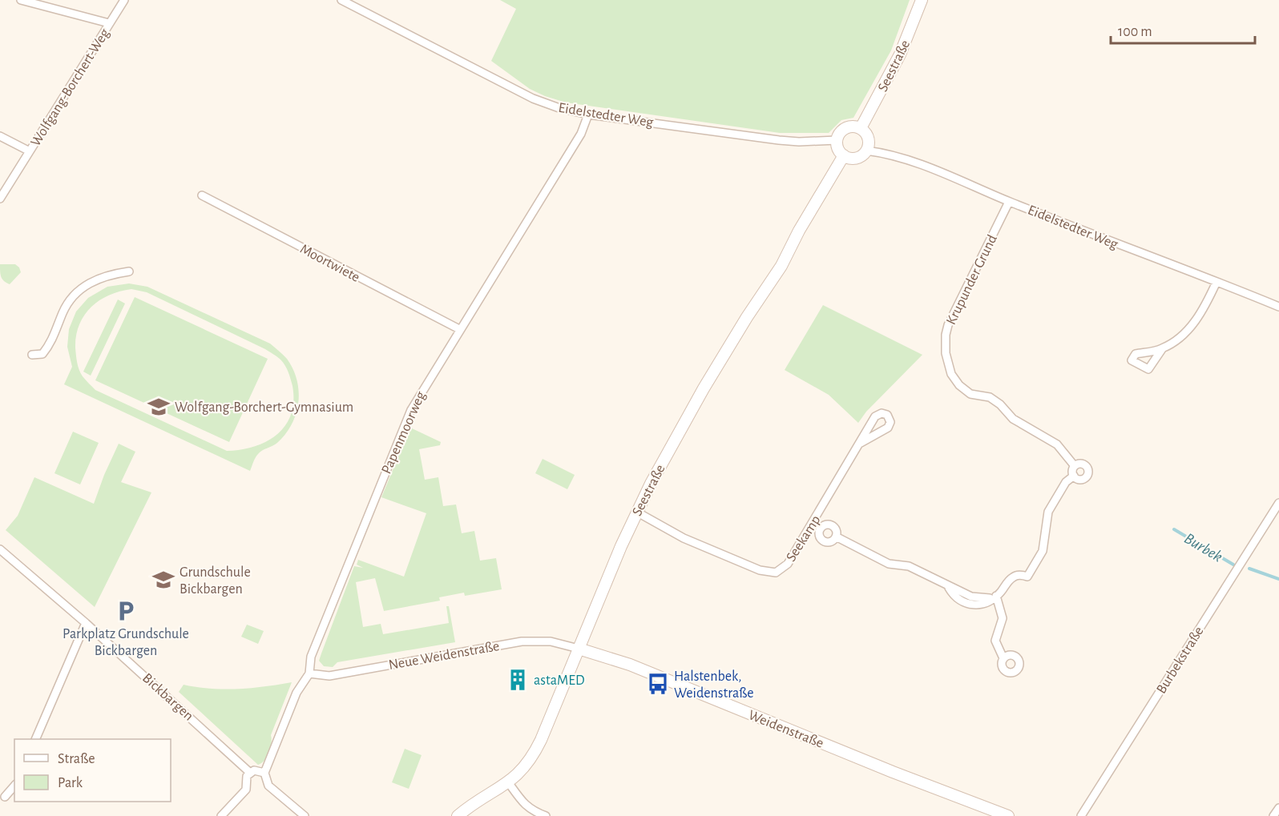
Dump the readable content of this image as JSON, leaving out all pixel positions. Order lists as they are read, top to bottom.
{
  "streets": {
    "street": [
      "Seestraße",
      "Wolfgang-Borchert-Weg",
      "Eidelstedter Weg",
      "Moortwiete",
      "Krupunder Grund",
      "Papenmoorweg",
      "Seekamp",
      "Neue Weidenstraße",
      "Burbekstraße",
      "Bickbargen",
      "Weidenstraße"
    ]
  },
  "crossings": [
    ["Seestraße", "Eidelstedter Weg"],
    ["Seestraße", "Seekamp"],
    ["Seestraße", "Neue Weidenstraße"],
    ["Seestraße", "Weidenstraße"],
    ["Eidelstedter Weg", "Krupunder Grund"],
    ["Eidelstedter Weg", "Papenmoorweg"],
    ["Moortwiete", "Papenmoorweg"],
    ["Krupunder Grund", "Seekamp"],
    ["Papenmoorweg", "Neue Weidenstraße"],
    ["Neue Weidenstraße", "Weidenstraße"]
  ],
  "water": ["Burbek"],
  "places": {
    "school or university": ["Wolfgang-Borchert-Gymnasium", "Grundschule Bickbargen"],
    "parking": ["Parkplatz Grundschule Bickbargen"],
    "building": ["astaMED"],
    "bus stop": ["Halstenbek, Weidenstraße"]
  },
  "legend": ["Straße", "Park"],
  "scale_bar": "100 m"
}
